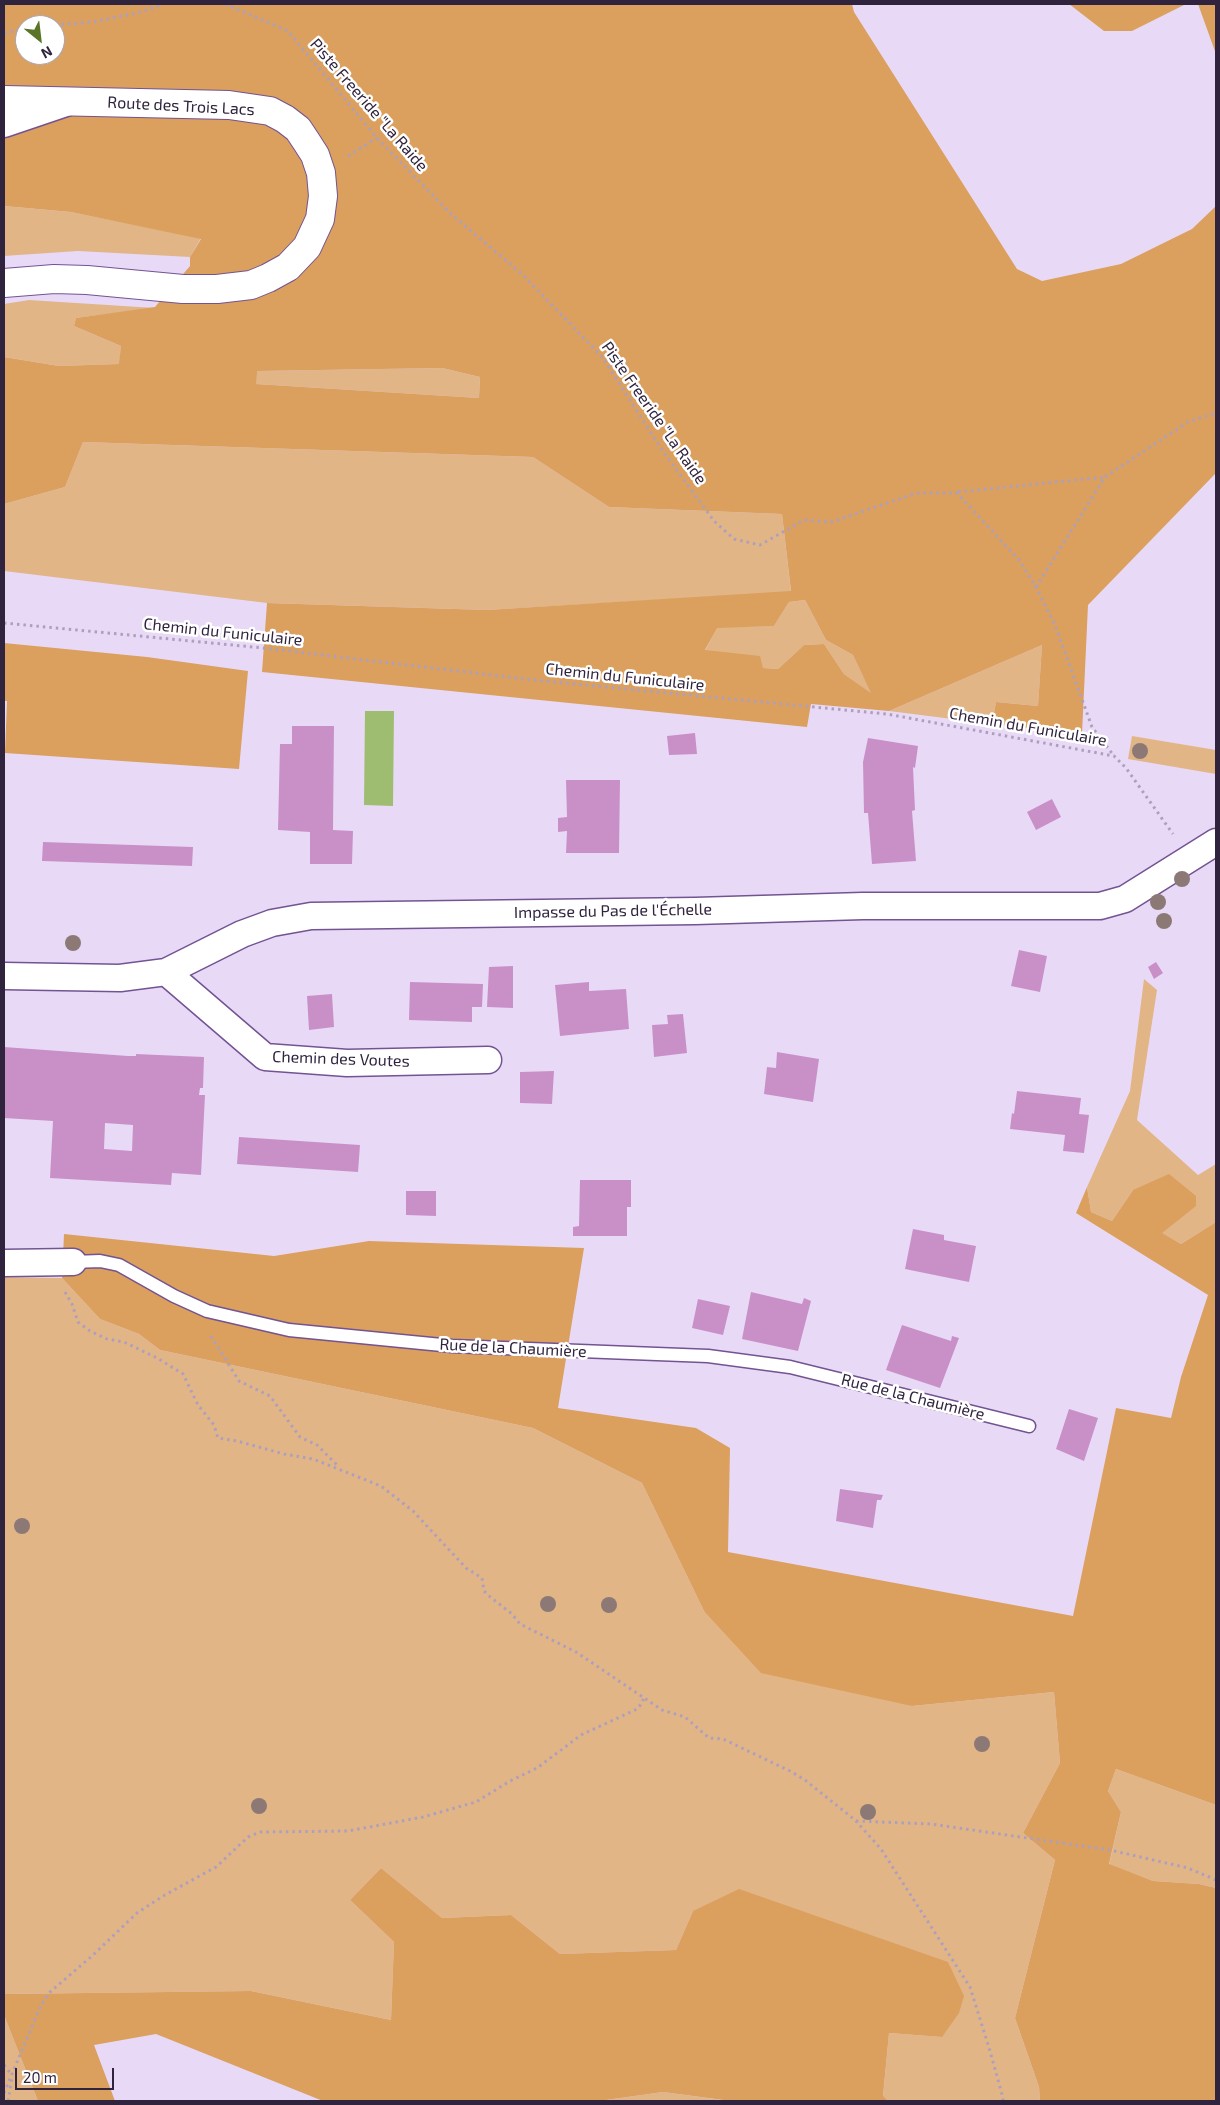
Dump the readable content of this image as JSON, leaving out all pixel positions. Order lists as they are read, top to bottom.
{
  "streets": {
    "street": [
      "Route des Trois Lacs",
      "Impasse du Pas de l'Échelle",
      "Chemin des Voutes",
      "Rue de la Chaumière"
    ],
    "path": ["Piste Freeride \"La Raide", "Chemin du Funiculaire"]
  },
  "crossings": [
    ["Chemin du Funiculaire", "Impasse du Pas de l'Échelle"],
    ["Impasse du Pas de l'Échelle", "Chemin des Voutes"]
  ],
  "scale_bar": "20 m",
  "north": "bottom right"
}
